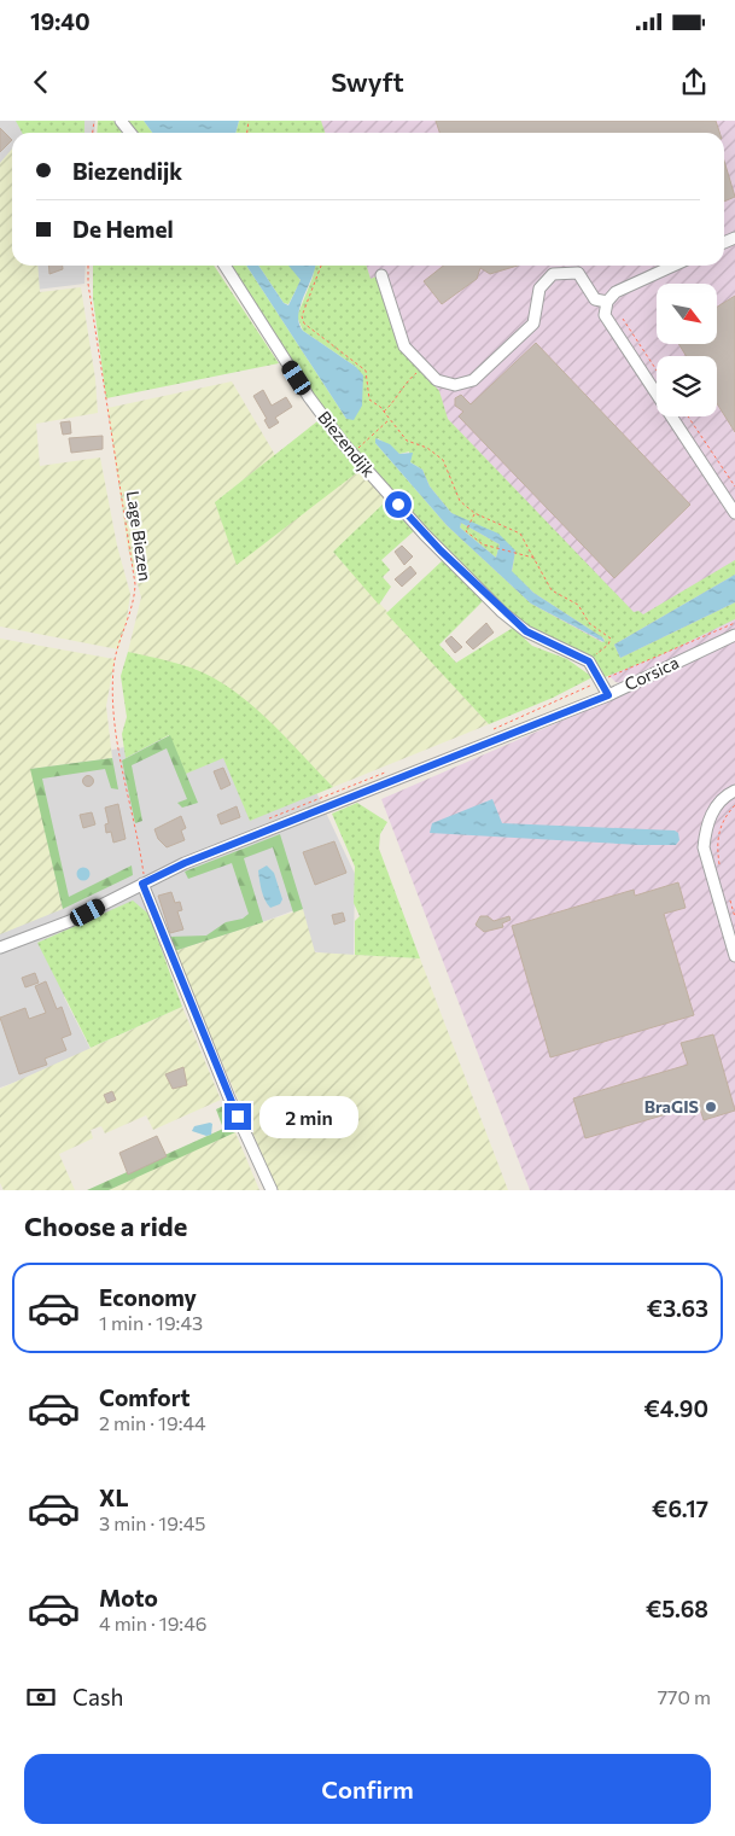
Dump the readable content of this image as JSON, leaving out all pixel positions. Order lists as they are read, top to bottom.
{
  "streets": {
    "street": ["Biezendijk", "Corsica"],
    "path": ["Lage Biezen"]
  },
  "crossings": [
    ["Biezendijk", "Corsica"],
    ["Lage Biezen", "Corsica"]
  ],
  "places": ["BraGIS"],
  "north": "bottom right",
  "page": {
    "status": "19:40",
    "header": "Swyft",
    "banner": ["Biezendijk", "De Hemel"],
    "bubble": "2 min",
    "heading": "Choose a ride",
    "list": [
      {
        "name": "Economy",
        "note": "1 min · 19:43",
        "value": "€3.63"
      },
      {
        "name": "Comfort",
        "note": "2 min · 19:44",
        "value": "€4.90"
      },
      {
        "name": "XL",
        "note": "3 min · 19:45",
        "value": "€6.17"
      },
      {
        "name": "Moto",
        "note": "4 min · 19:46",
        "value": "€5.68"
      }
    ],
    "pay": ["Cash", "770 m"],
    "buttons": "Confirm"
  }
}
